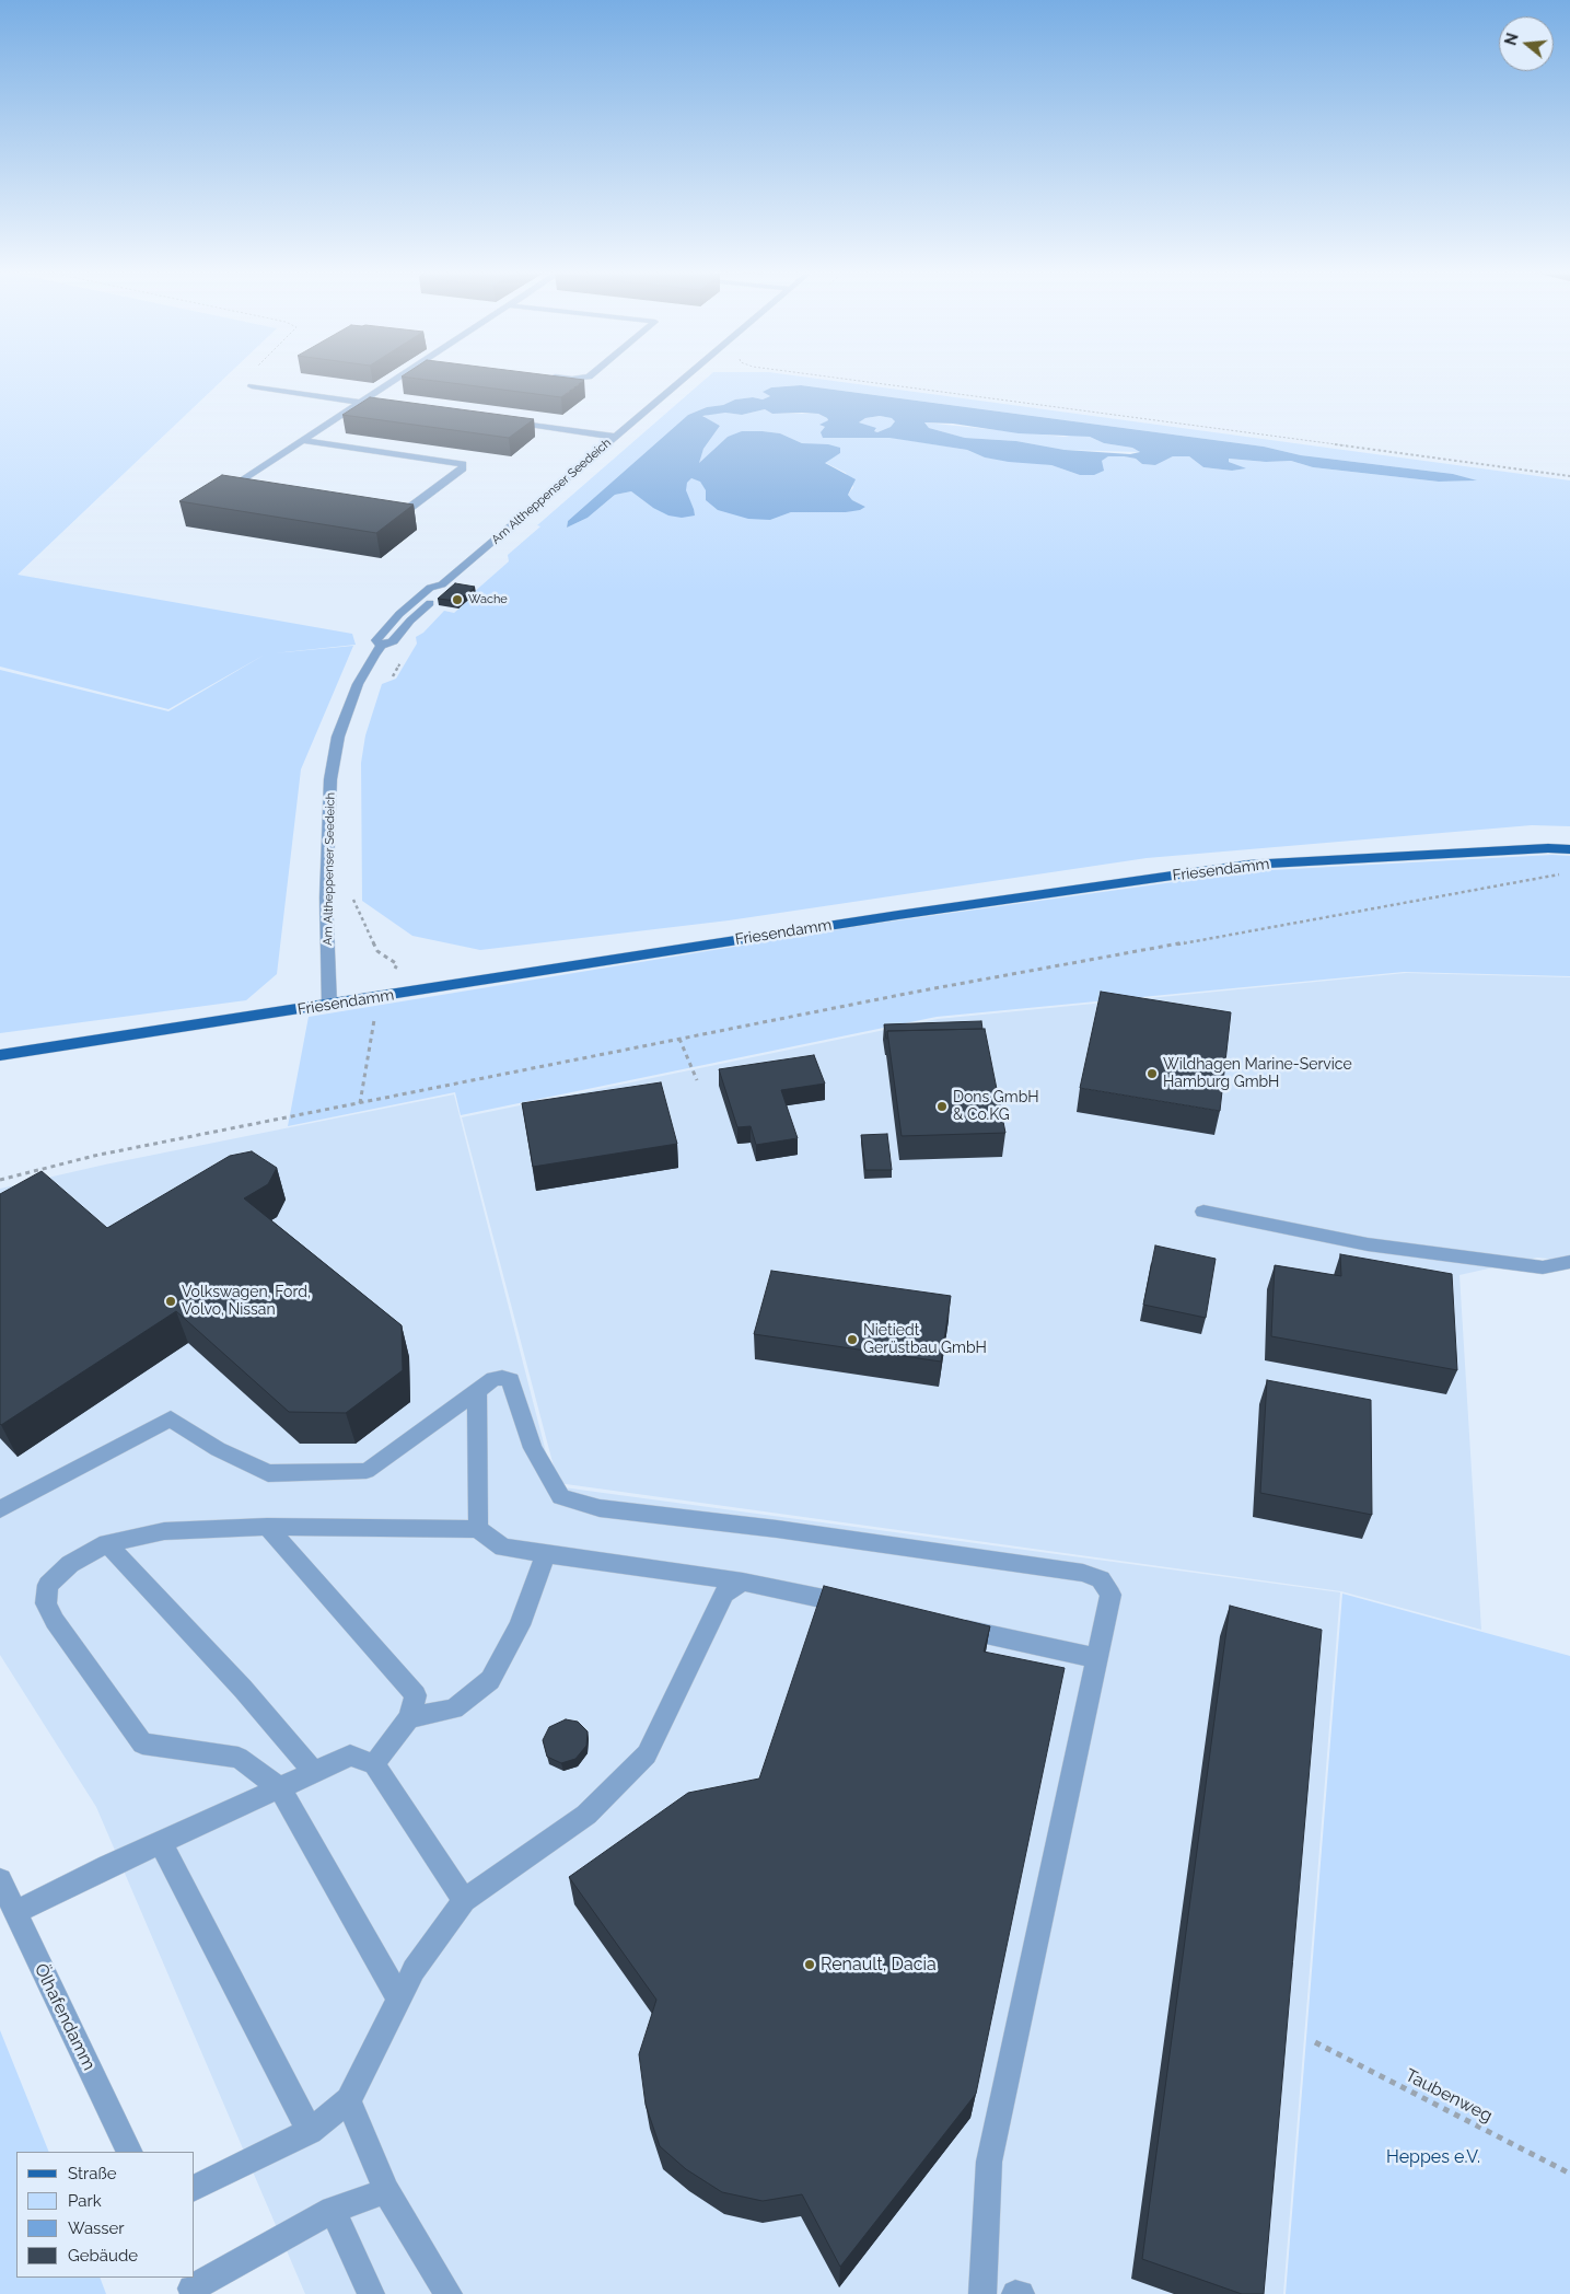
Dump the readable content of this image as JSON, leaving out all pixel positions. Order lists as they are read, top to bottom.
{
  "streets": {
    "main road": ["Friesendamm"],
    "street": ["Am Altheppenser Seedeich", "Ölhafendamm"],
    "path": ["Taubenweg"]
  },
  "crossings": [
    ["Am Altheppenser Seedeich", "Friesendamm"]
  ],
  "parks": ["Heppes e.V."],
  "places": [
    "Wache",
    "Wildhagen Marine-Service Hamburg GmbH",
    "Dons GmbH & Co.KG",
    "Volkswagen, Ford, Volvo, Nissan",
    "Nietiedt Gerüstbau GmbH",
    "Renault, Dacia"
  ],
  "legend": [
    "Straße",
    "Park",
    "Wasser",
    "Gebäude"
  ],
  "north": "left"
}
